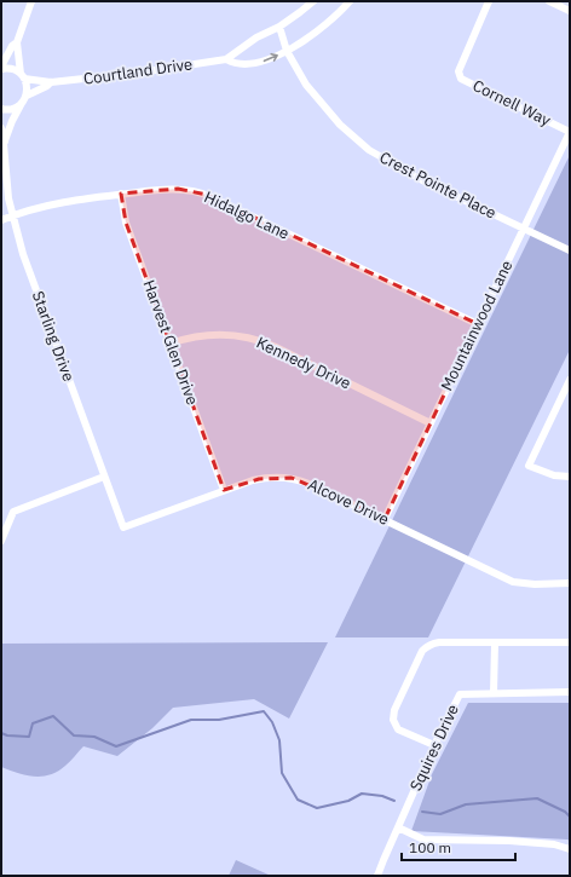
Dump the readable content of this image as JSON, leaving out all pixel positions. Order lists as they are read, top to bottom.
{
  "streets": {
    "street": [
      "Courtland Drive",
      "Cornell Way",
      "Crest Pointe Place",
      "Hidalgo Lane",
      "Mountainwood Lane",
      "Starling Drive",
      "Harvest Glen Drive",
      "Kennedy Drive",
      "Alcove Drive",
      "Squires Drive"
    ]
  },
  "crossings": [
    ["Courtland Drive", "Crest Pointe Place"],
    ["Courtland Drive", "Starling Drive"],
    ["Cornell Way", "Mountainwood Lane"],
    ["Crest Pointe Place", "Mountainwood Lane"],
    ["Hidalgo Lane", "Mountainwood Lane"],
    ["Hidalgo Lane", "Starling Drive"],
    ["Hidalgo Lane", "Harvest Glen Drive"],
    ["Mountainwood Lane", "Kennedy Drive"],
    ["Mountainwood Lane", "Alcove Drive"],
    ["Starling Drive", "Alcove Drive"],
    ["Harvest Glen Drive", "Kennedy Drive"],
    ["Harvest Glen Drive", "Alcove Drive"]
  ],
  "scale_bar": "100 m"
}
